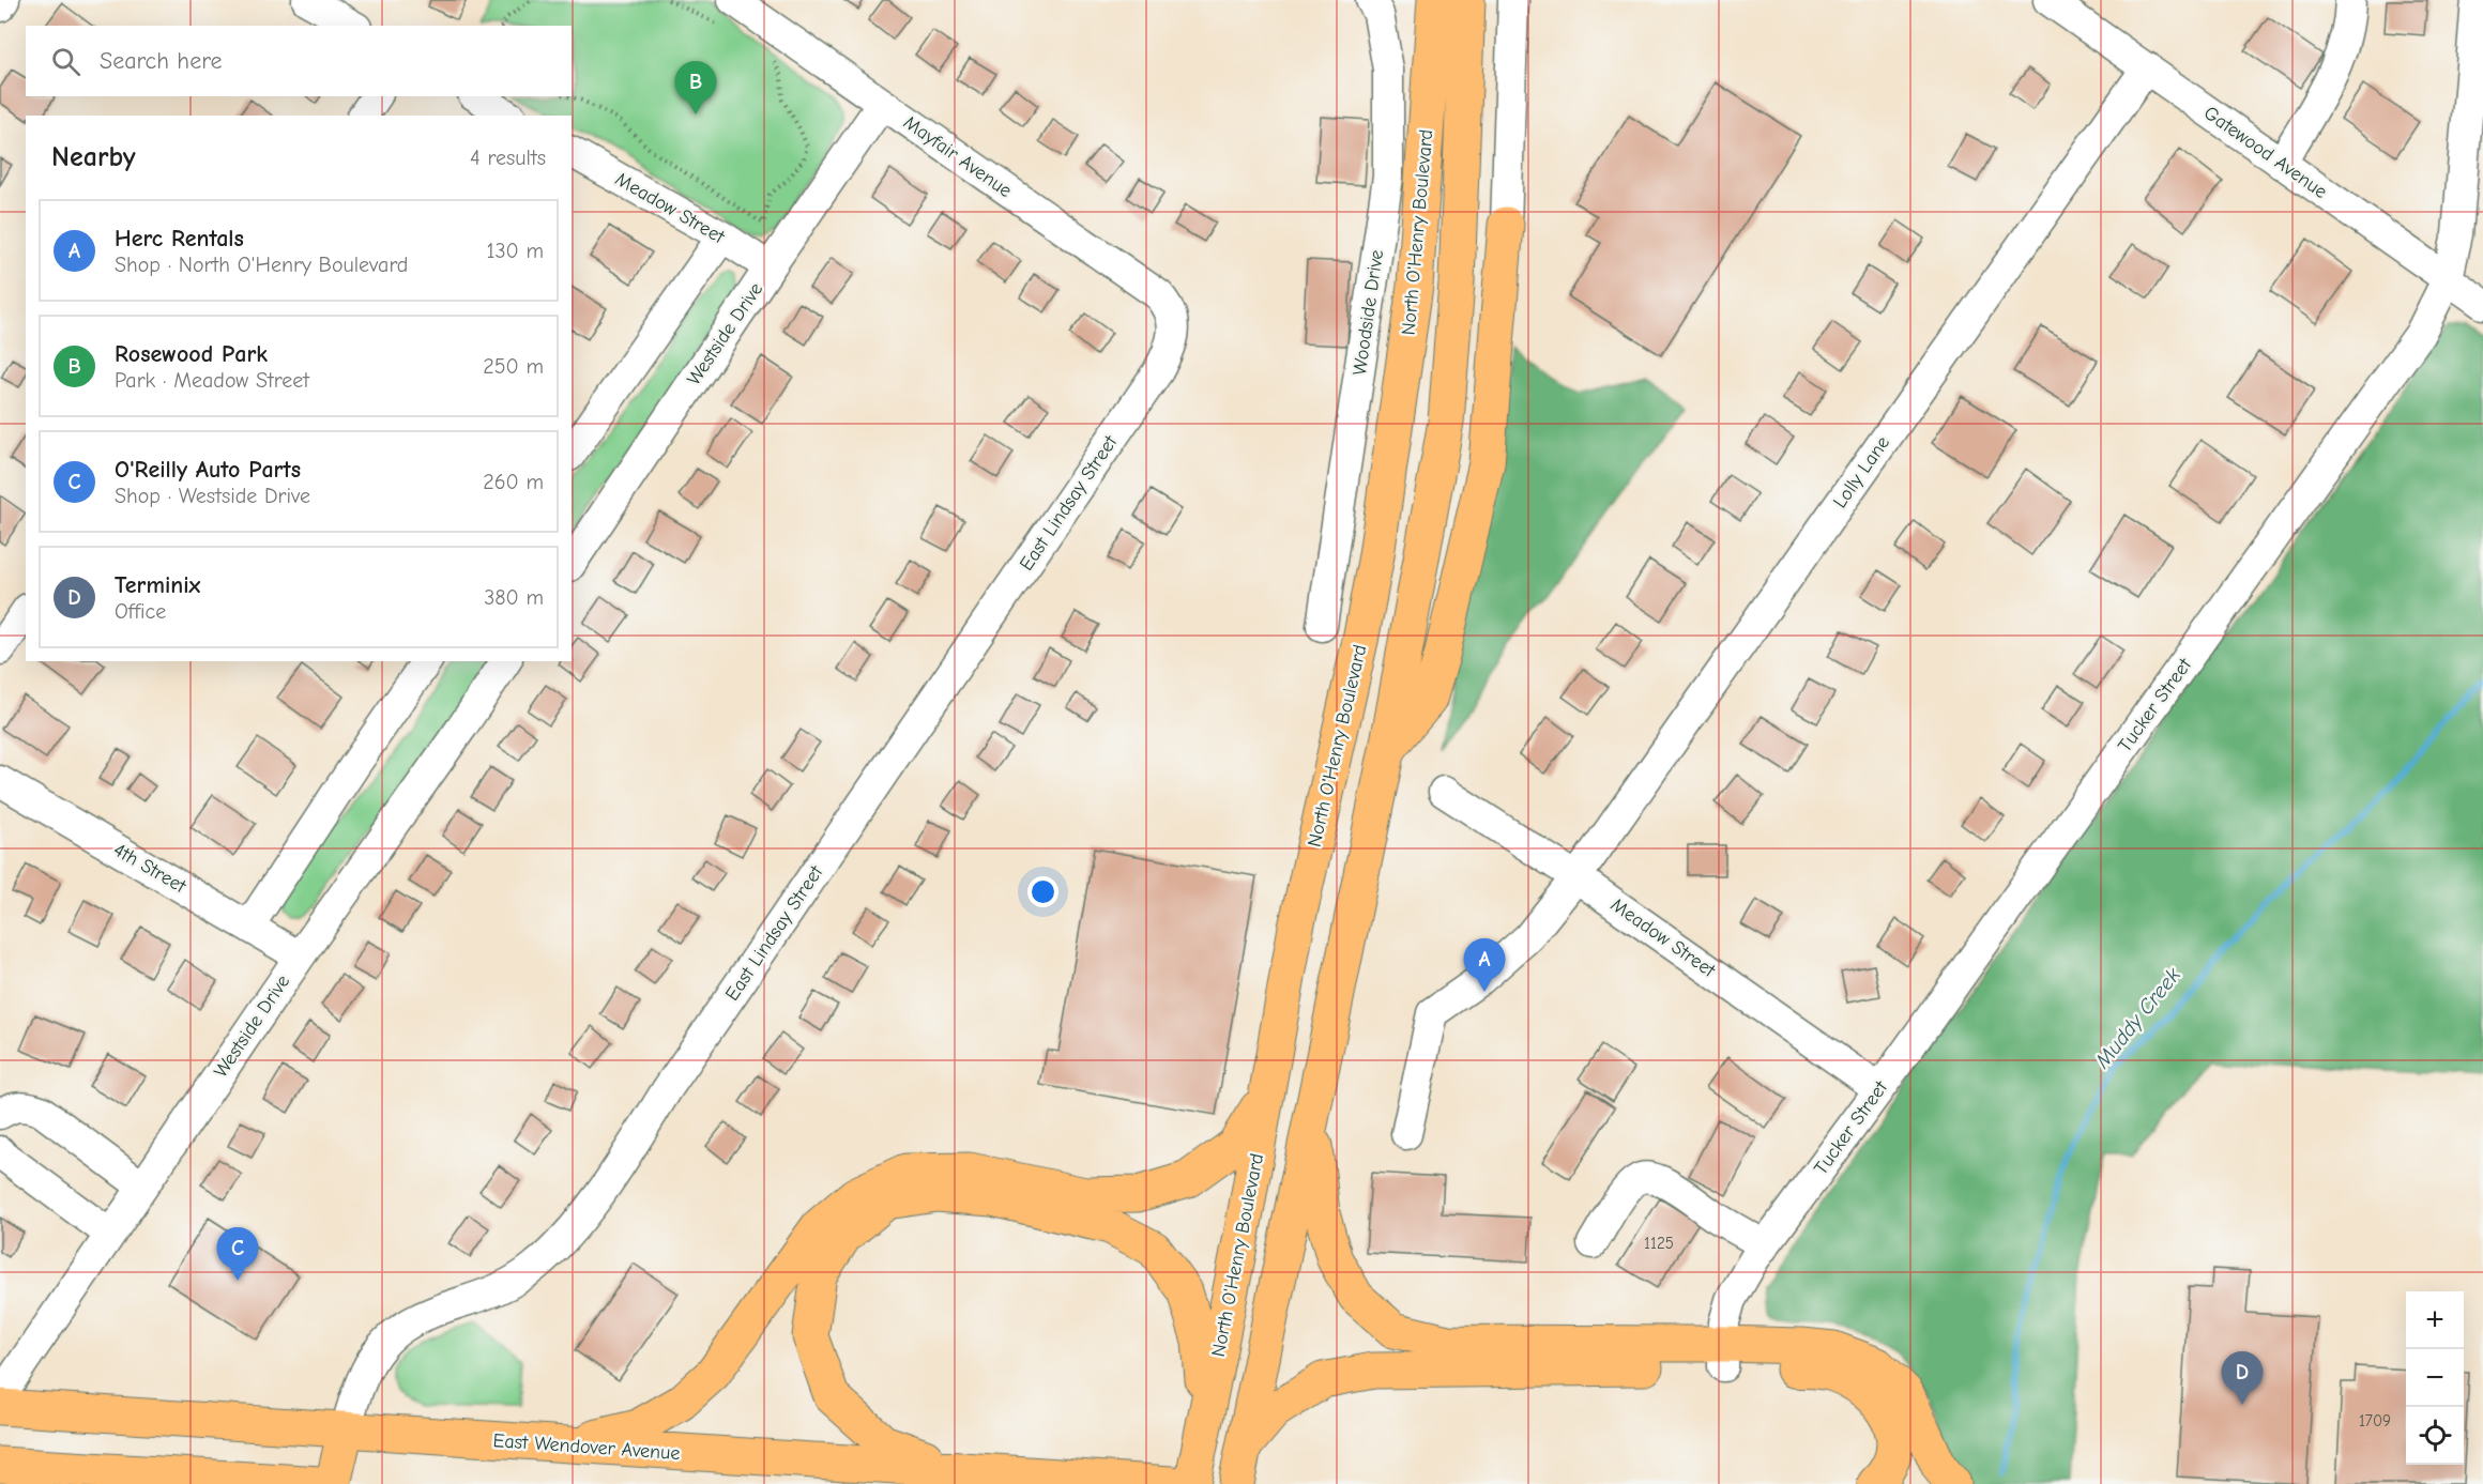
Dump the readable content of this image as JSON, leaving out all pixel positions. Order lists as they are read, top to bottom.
{
  "streets": {
    "main road": ["North O'Henry Boulevard", "East Lindsay Street", "East Wendover Avenue"],
    "street": [
      "Gatewood Avenue",
      "Mayfair Avenue",
      "Meadow Street",
      "Woodside Drive",
      "Westside Drive",
      "Lolly Lane",
      "Tucker Street",
      "4th Street"
    ]
  },
  "crossings": [
    ["Gatewood Avenue", "Lolly Lane"],
    ["Gatewood Avenue", "Tucker Street"],
    ["Mayfair Avenue", "Westside Drive"],
    ["Mayfair Avenue", "East Lindsay Street"],
    ["Meadow Street", "Westside Drive"],
    ["Meadow Street", "Lolly Lane"],
    ["Meadow Street", "Tucker Street"],
    ["Westside Drive", "4th Street"],
    ["East Lindsay Street", "East Wendover Avenue"]
  ],
  "water": ["Muddy Creek"],
  "house_numbers": ["1125", "1709"],
  "page": {
    "search": "Search here",
    "pins": [
      "B",
      "A",
      "C",
      "D"
    ],
    "heading": ["Nearby", "4 results"],
    "list": [
      {
        "mark": "A",
        "name": "Herc Rentals",
        "note": "Shop · North O'Henry Boulevard",
        "value": "130 m"
      },
      {
        "mark": "B",
        "name": "Rosewood Park",
        "note": "Park · Meadow Street",
        "value": "250 m"
      },
      {
        "mark": "C",
        "name": "O'Reilly Auto Parts",
        "note": "Shop · Westside Drive",
        "value": "260 m"
      },
      {
        "mark": "D",
        "name": "Terminix",
        "note": "Office",
        "value": "380 m"
      }
    ],
    "map_buttons": ["+", "−"]
  }
}
